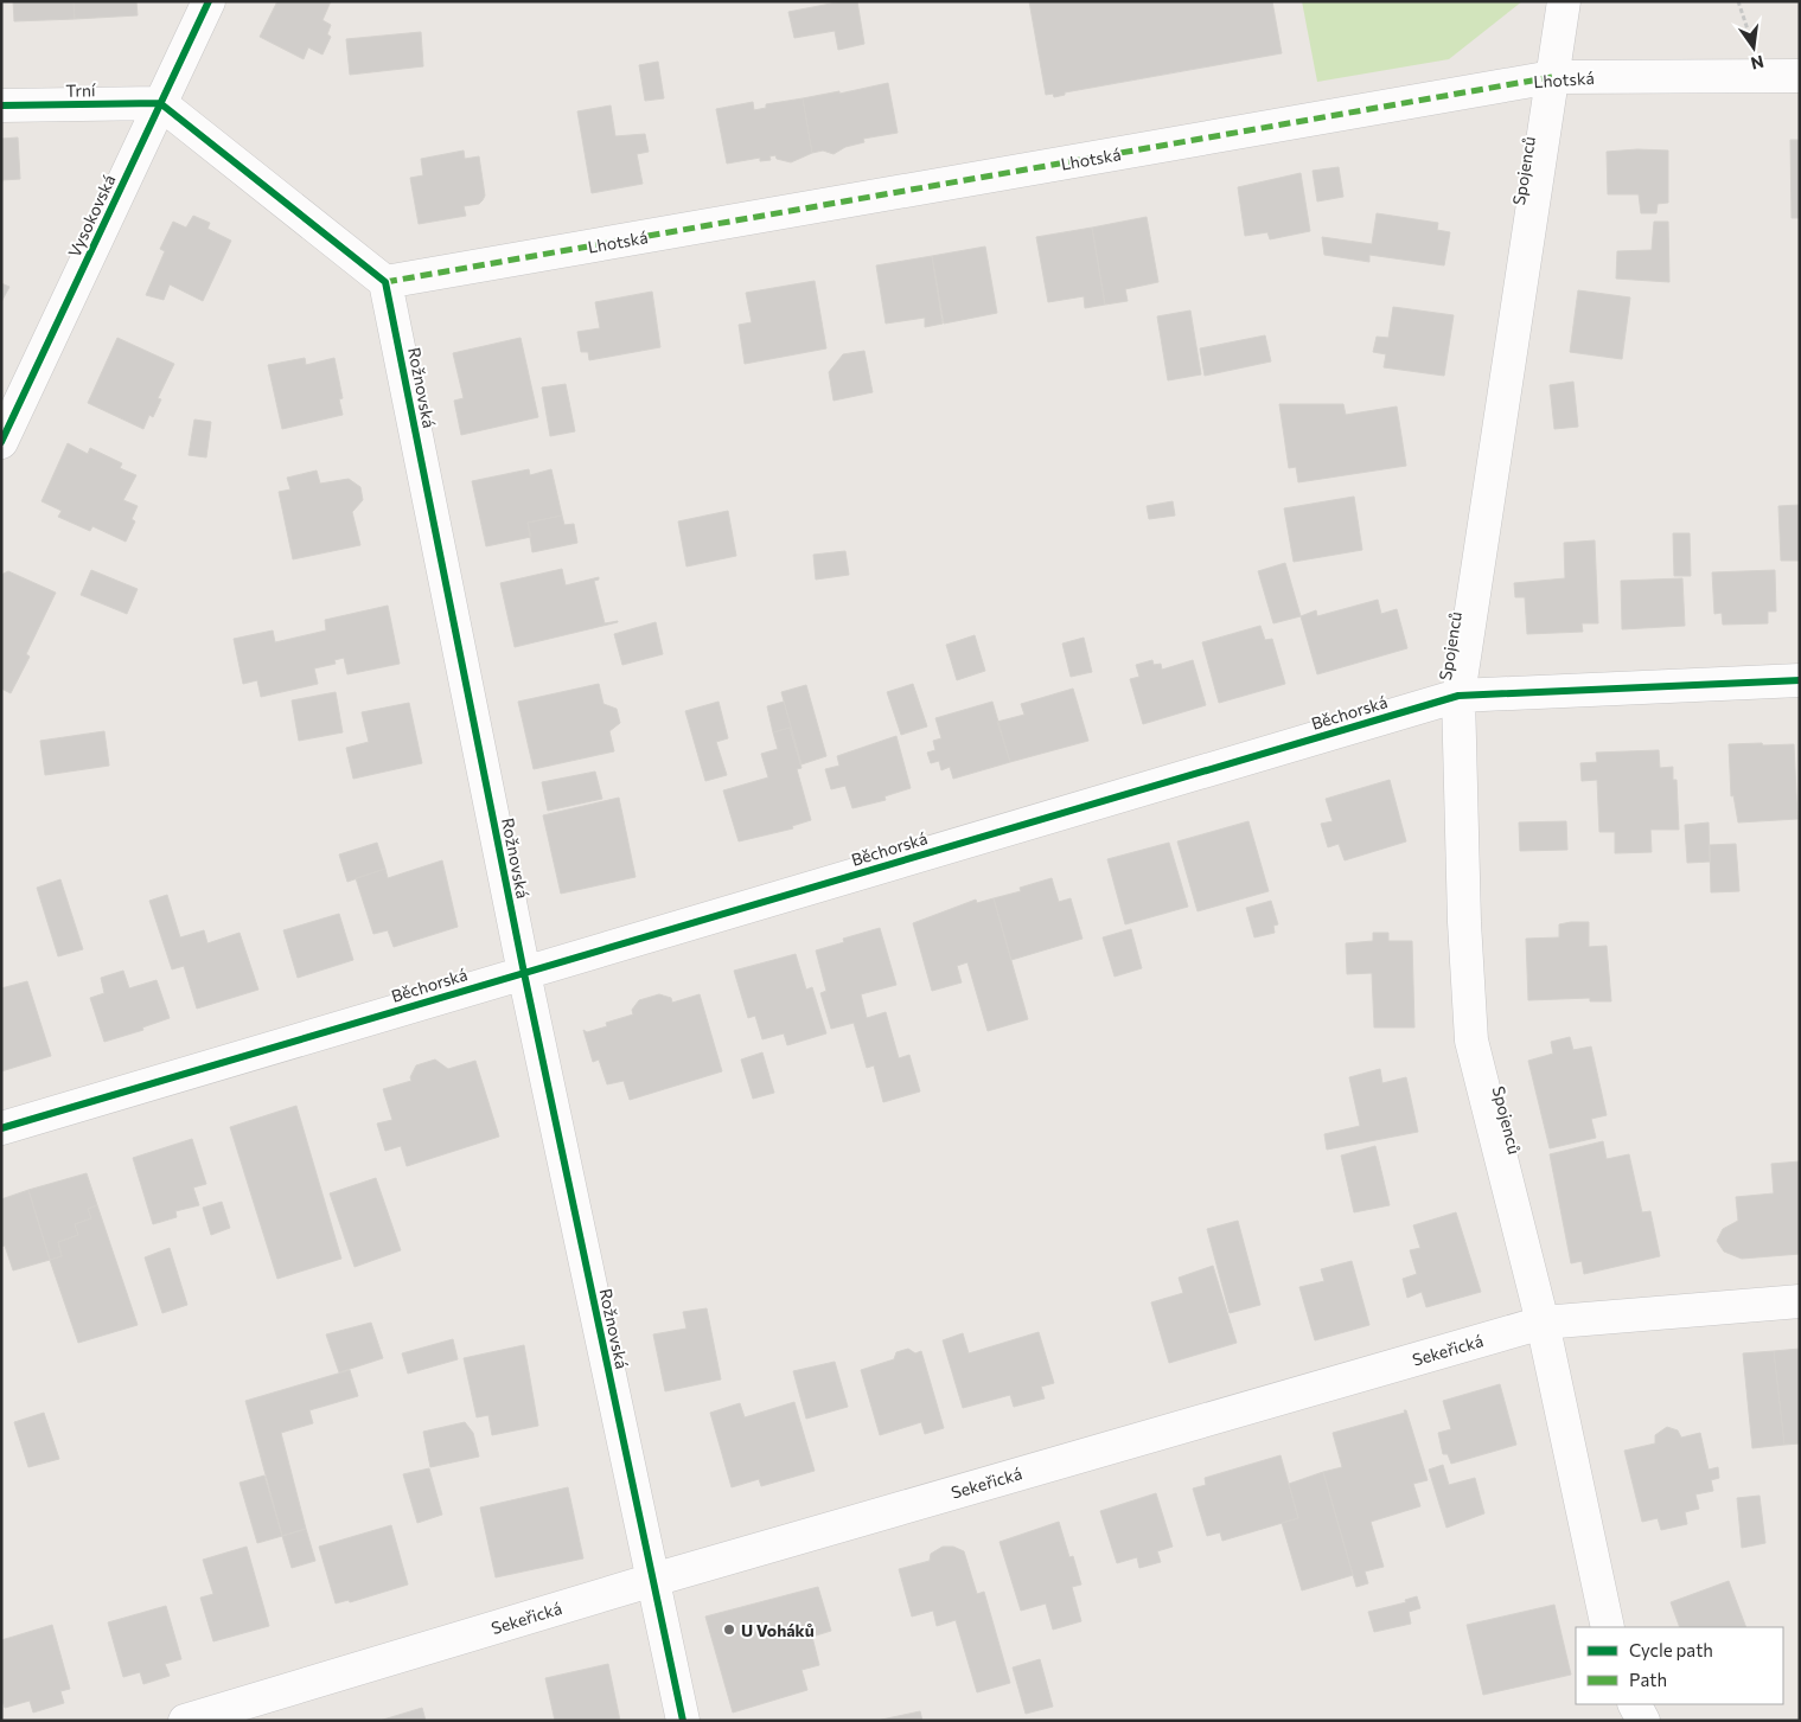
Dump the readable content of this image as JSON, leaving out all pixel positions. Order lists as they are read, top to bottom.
{
  "streets": {
    "street": [
      "Lhotská",
      "Trní",
      "Spojenců",
      "Vysokovská",
      "Rožnovská",
      "Běchorská",
      "Sekeřická"
    ]
  },
  "crossings": [
    ["Lhotská", "Spojenců"],
    ["Lhotská", "Rožnovská"],
    ["Trní", "Vysokovská"],
    ["Spojenců", "Běchorská"],
    ["Spojenců", "Sekeřická"],
    ["Rožnovská", "Běchorská"],
    ["Rožnovská", "Sekeřická"]
  ],
  "places": ["U Voháků"],
  "legend": ["Cycle path", "Path"],
  "north": "bottom"
}
